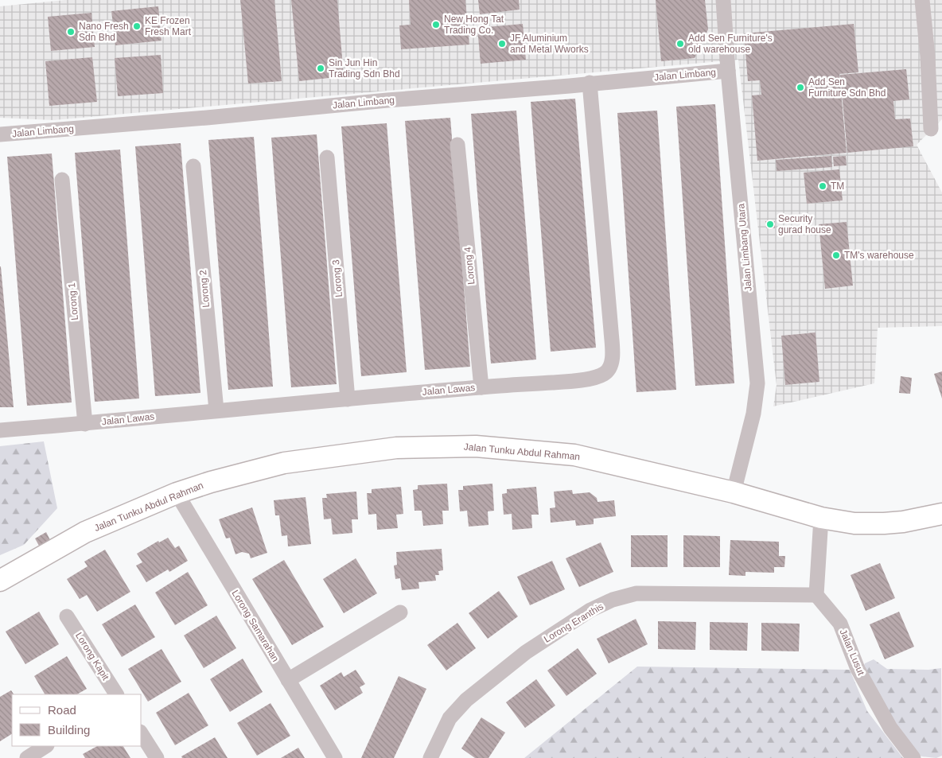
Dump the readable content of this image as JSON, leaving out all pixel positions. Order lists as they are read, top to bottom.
{
  "streets": {
    "street": [
      "Jalan Limbang",
      "Jalan Limbang Utara",
      "Lorong 4",
      "Lorong 3",
      "Lorong 2",
      "Lorong 1",
      "Jalan Lawas",
      "Jalan Tunku Abdul Rahman",
      "Lorong Eranthis",
      "Lorong Samarahan",
      "Jalan Lusut",
      "Lorong Kapit"
    ]
  },
  "crossings": [
    ["Jalan Limbang", "Jalan Limbang Utara"],
    ["Jalan Limbang", "Jalan Lawas"],
    ["Jalan Limbang Utara", "Jalan Tunku Abdul Rahman"],
    ["Lorong 4", "Jalan Lawas"],
    ["Lorong 3", "Jalan Lawas"],
    ["Lorong 2", "Jalan Lawas"],
    ["Lorong 1", "Jalan Lawas"],
    ["Jalan Tunku Abdul Rahman", "Lorong Samarahan"],
    ["Lorong Eranthis", "Jalan Lusut"]
  ],
  "places": [
    "New Hong Tat Trading Co.",
    "KE Frozen Fresh Mart",
    "Nano Fresh Sdn Bhd",
    "JF Aluminium and Metal Wworks",
    "Add Sen Furniture's old warehouse",
    "Sin Jun Hin Trading Sdn Bhd",
    "Add Sen Furniture Sdn Bhd",
    "TM",
    "Security gurad house",
    "TM's warehouse"
  ],
  "legend": ["Road", "Building"]
}
